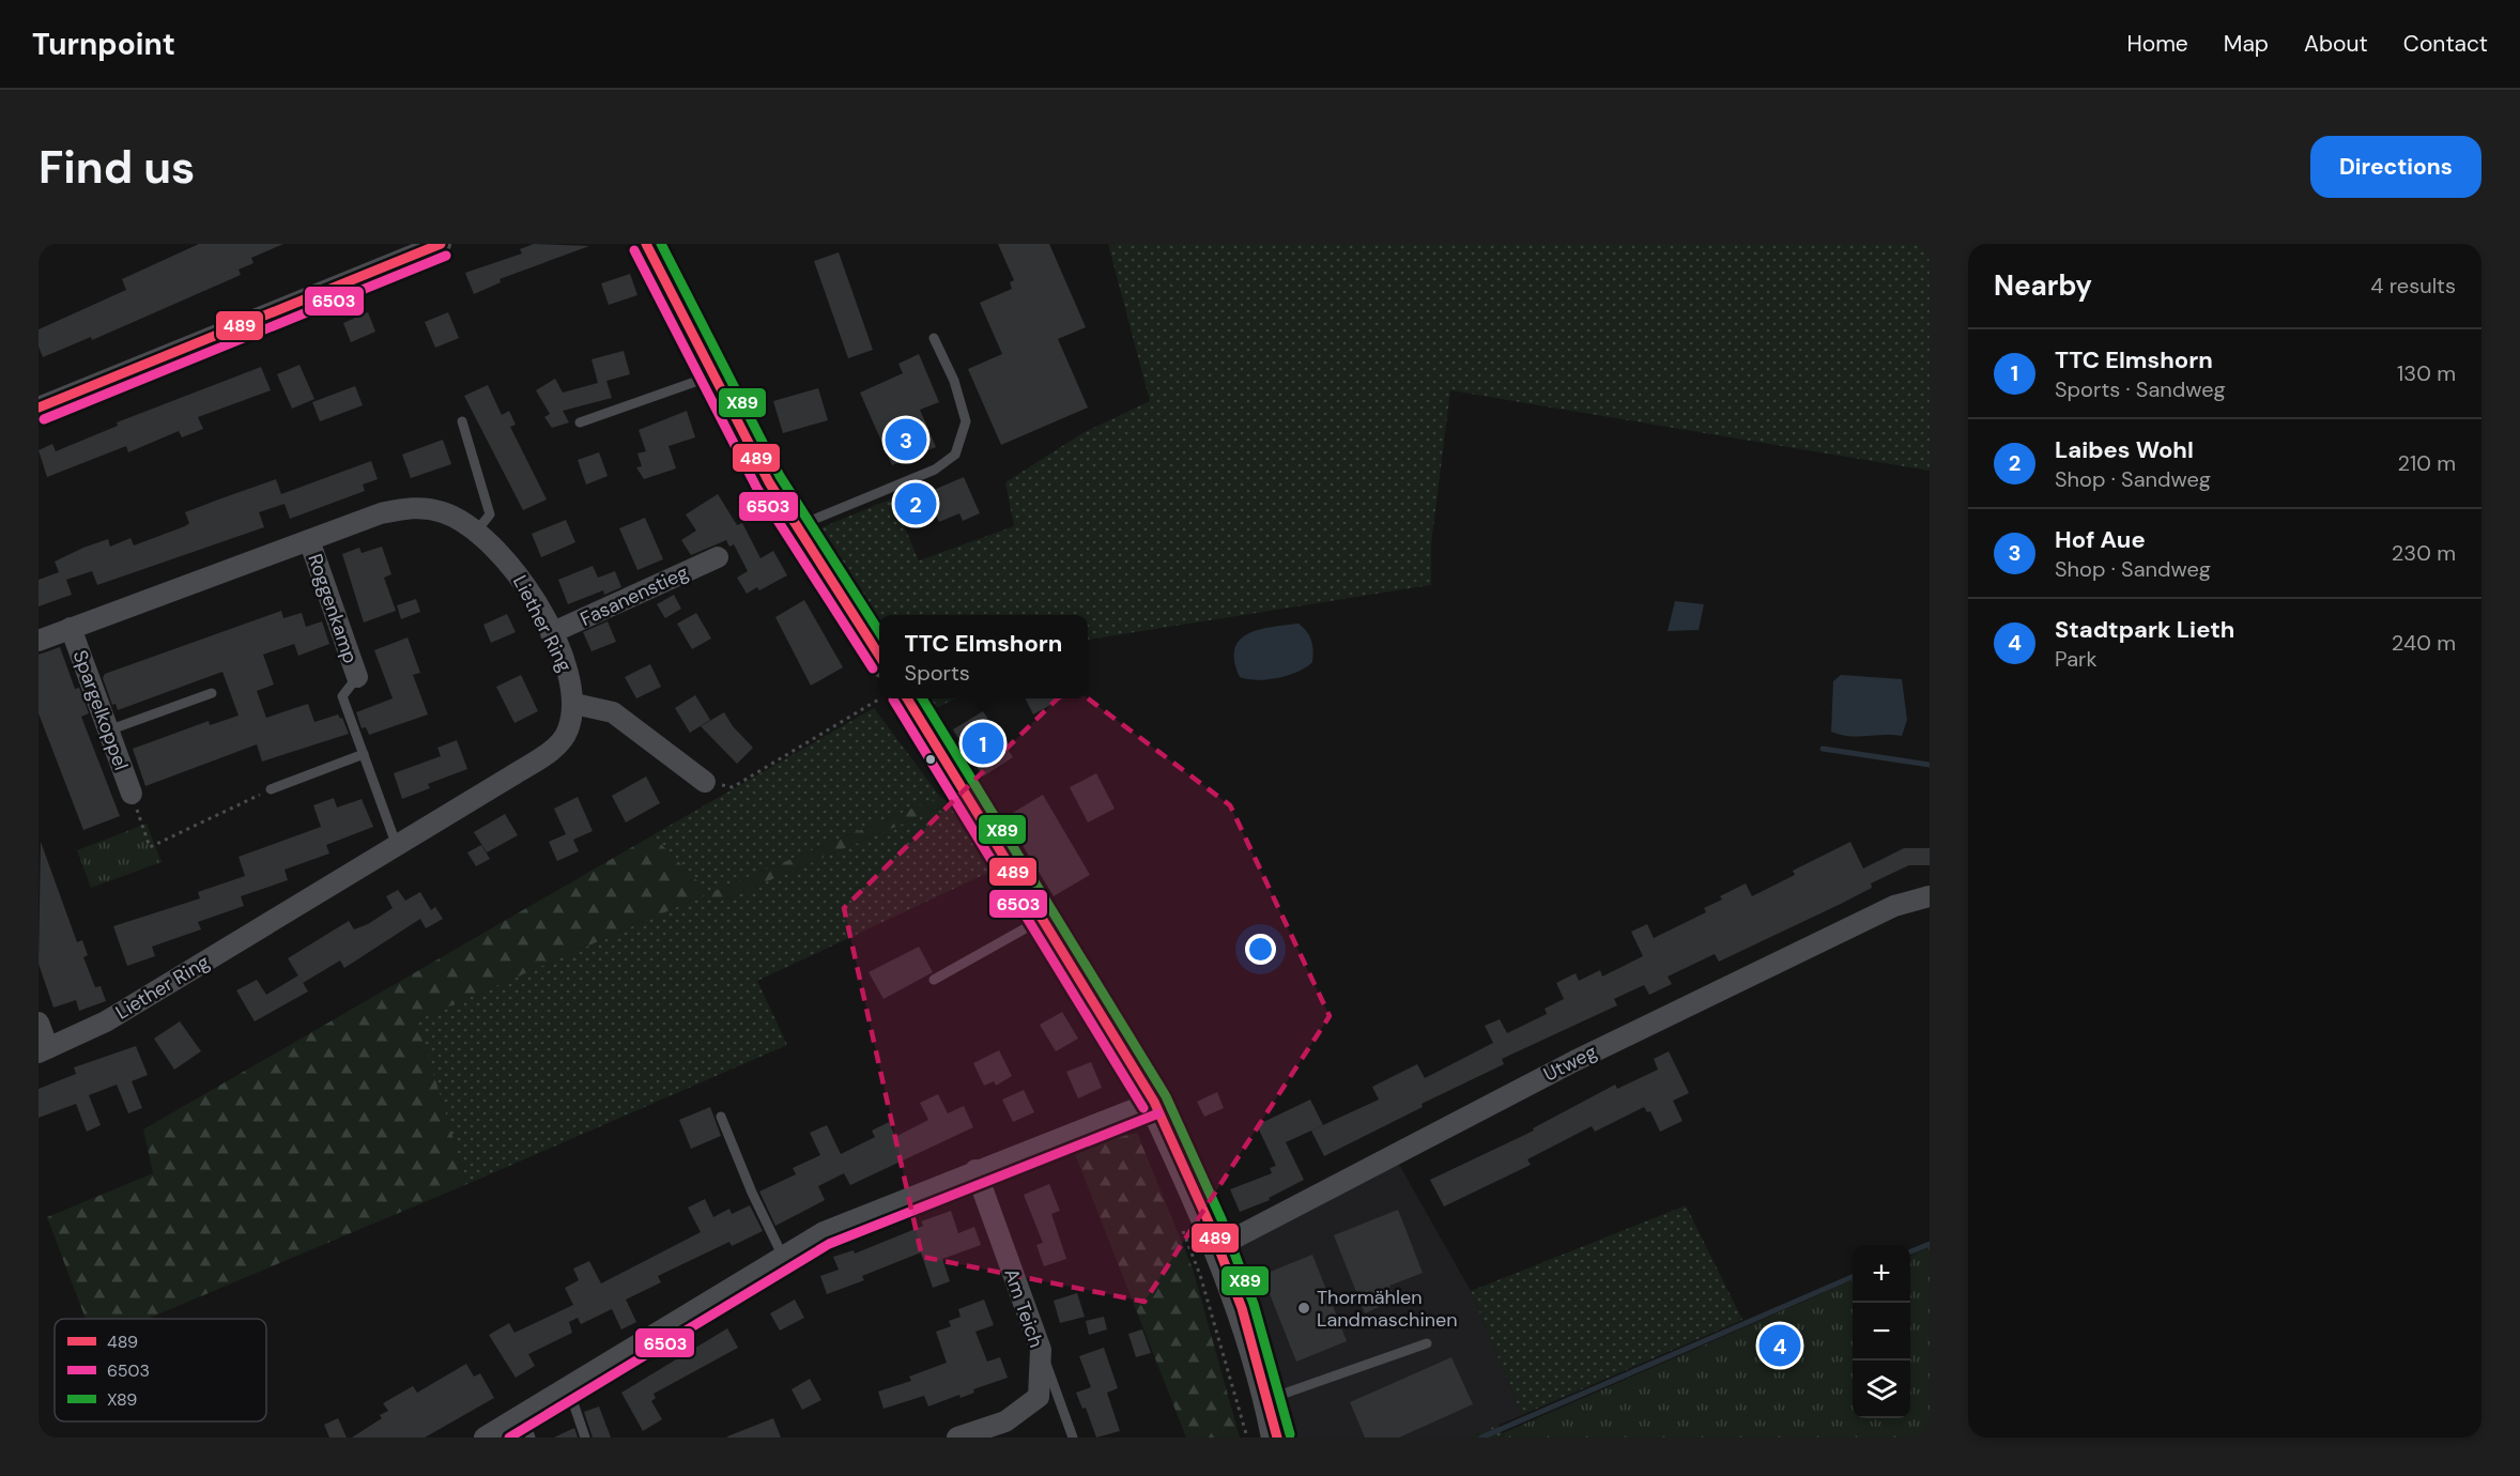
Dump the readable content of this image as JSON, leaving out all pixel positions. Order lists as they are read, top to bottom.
{
  "streets": {
    "street": [
      "Fasanenstieg",
      "Roggenkamp",
      "Liether Ring",
      "Spargelkoppel",
      "Utweg",
      "Am Teich"
    ]
  },
  "crossings": [
    ["Fasanenstieg", "Liether Ring"],
    ["Roggenkamp", "Liether Ring"],
    ["Liether Ring", "Spargelkoppel"]
  ],
  "places": ["Thormählen Landmaschinen"],
  "lines": ["transit line 489", "transit line X89", "transit line 6503"],
  "legend": ["489", "6503", "X89"],
  "page": {
    "header": "Turnpoint",
    "nav": [
      "Home",
      "Map",
      "About",
      "Contact"
    ],
    "buttons": "Directions",
    "title": "Find us",
    "heading": ["Nearby", "4 results"],
    "list": [
      {
        "mark": "1",
        "name": "TTC Elmshorn",
        "note": "Sports · Sandweg",
        "value": "130 m"
      },
      {
        "mark": "2",
        "name": "Laibes Wohl",
        "note": "Shop · Sandweg",
        "value": "210 m"
      },
      {
        "mark": "3",
        "name": "Hof Aue",
        "note": "Shop · Sandweg",
        "value": "230 m"
      },
      {
        "mark": "4",
        "name": "Stadtpark Lieth",
        "note": "Park",
        "value": "240 m"
      }
    ],
    "pins": [
      "3",
      "2",
      "1",
      "4"
    ],
    "popup": ["TTC Elmshorn", "Sports"],
    "map_buttons": ["+", "−"]
  }
}
